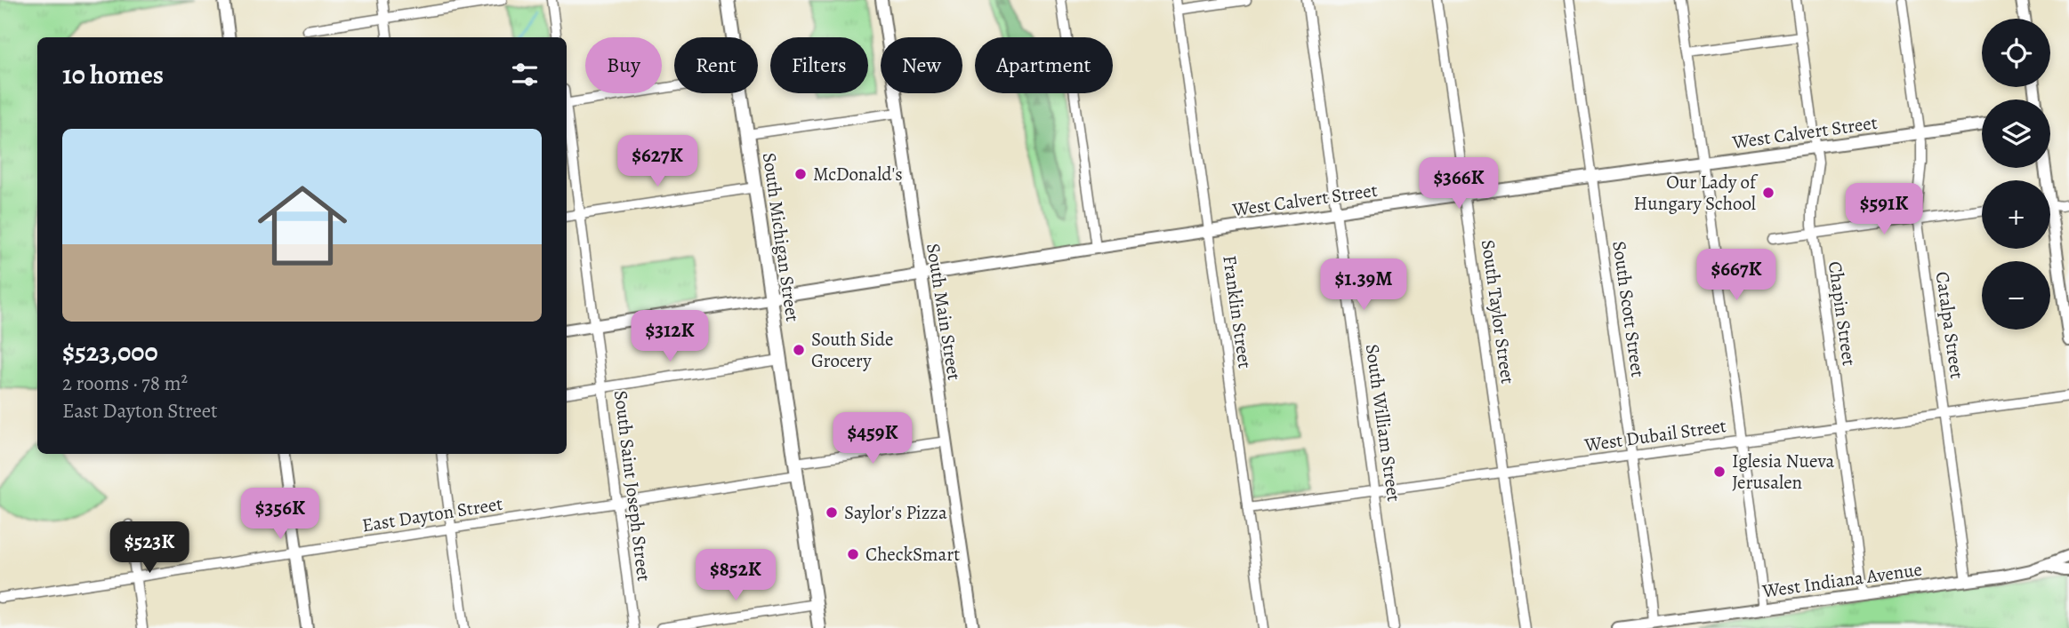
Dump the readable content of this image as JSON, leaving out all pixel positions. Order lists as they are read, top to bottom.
{
  "streets": {
    "main road": ["South Michigan Street"],
    "street": [
      "West Calvert Street",
      "South Scott Street",
      "South Main Street",
      "Franklin Street",
      "South Taylor Street",
      "Chapin Street",
      "Catalpa Street",
      "South William Street",
      "West Dubail Street",
      "South Saint Joseph Street",
      "East Dayton Street",
      "West Indiana Avenue"
    ]
  },
  "crossings": [
    ["West Calvert Street", "South Michigan Street"],
    ["West Calvert Street", "South Scott Street"],
    ["West Calvert Street", "South Main Street"],
    ["West Calvert Street", "Franklin Street"],
    ["West Calvert Street", "South Taylor Street"],
    ["West Calvert Street", "Chapin Street"],
    ["West Calvert Street", "Catalpa Street"],
    ["West Calvert Street", "South William Street"],
    ["West Calvert Street", "South Saint Joseph Street"],
    ["South Michigan Street", "East Dayton Street"],
    ["South Scott Street", "West Dubail Street"],
    ["South Scott Street", "West Indiana Avenue"],
    ["South Main Street", "East Dayton Street"],
    ["Franklin Street", "West Dubail Street"],
    ["South Taylor Street", "West Dubail Street"],
    ["Chapin Street", "West Dubail Street"],
    ["Chapin Street", "West Indiana Avenue"],
    ["Catalpa Street", "West Dubail Street"],
    ["Catalpa Street", "West Indiana Avenue"],
    ["South William Street", "West Dubail Street"],
    ["South Saint Joseph Street", "East Dayton Street"]
  ],
  "places": [
    "McDonald's",
    "Our Lady of Hungary School",
    "South Side Grocery",
    "Iglesia Nueva Jerusalen",
    "Saylor's Pizza",
    "CheckSmart"
  ],
  "page": {
    "map_buttons": ["+", "−"],
    "chip": [
      "Buy",
      "Rent",
      "Filters",
      "New",
      "Apartment"
    ],
    "heading": "10 homes",
    "list": [
      {
        "name": "$523,000",
        "note": "2 rooms · 78 m² · East Dayton Street"
      }
    ],
    "price": [
      "$627K",
      "$366K",
      "$591K",
      "$667K",
      "$1.39M",
      "$312K",
      "$459K",
      "$356K",
      "$523K",
      "$852K"
    ]
  }
}
